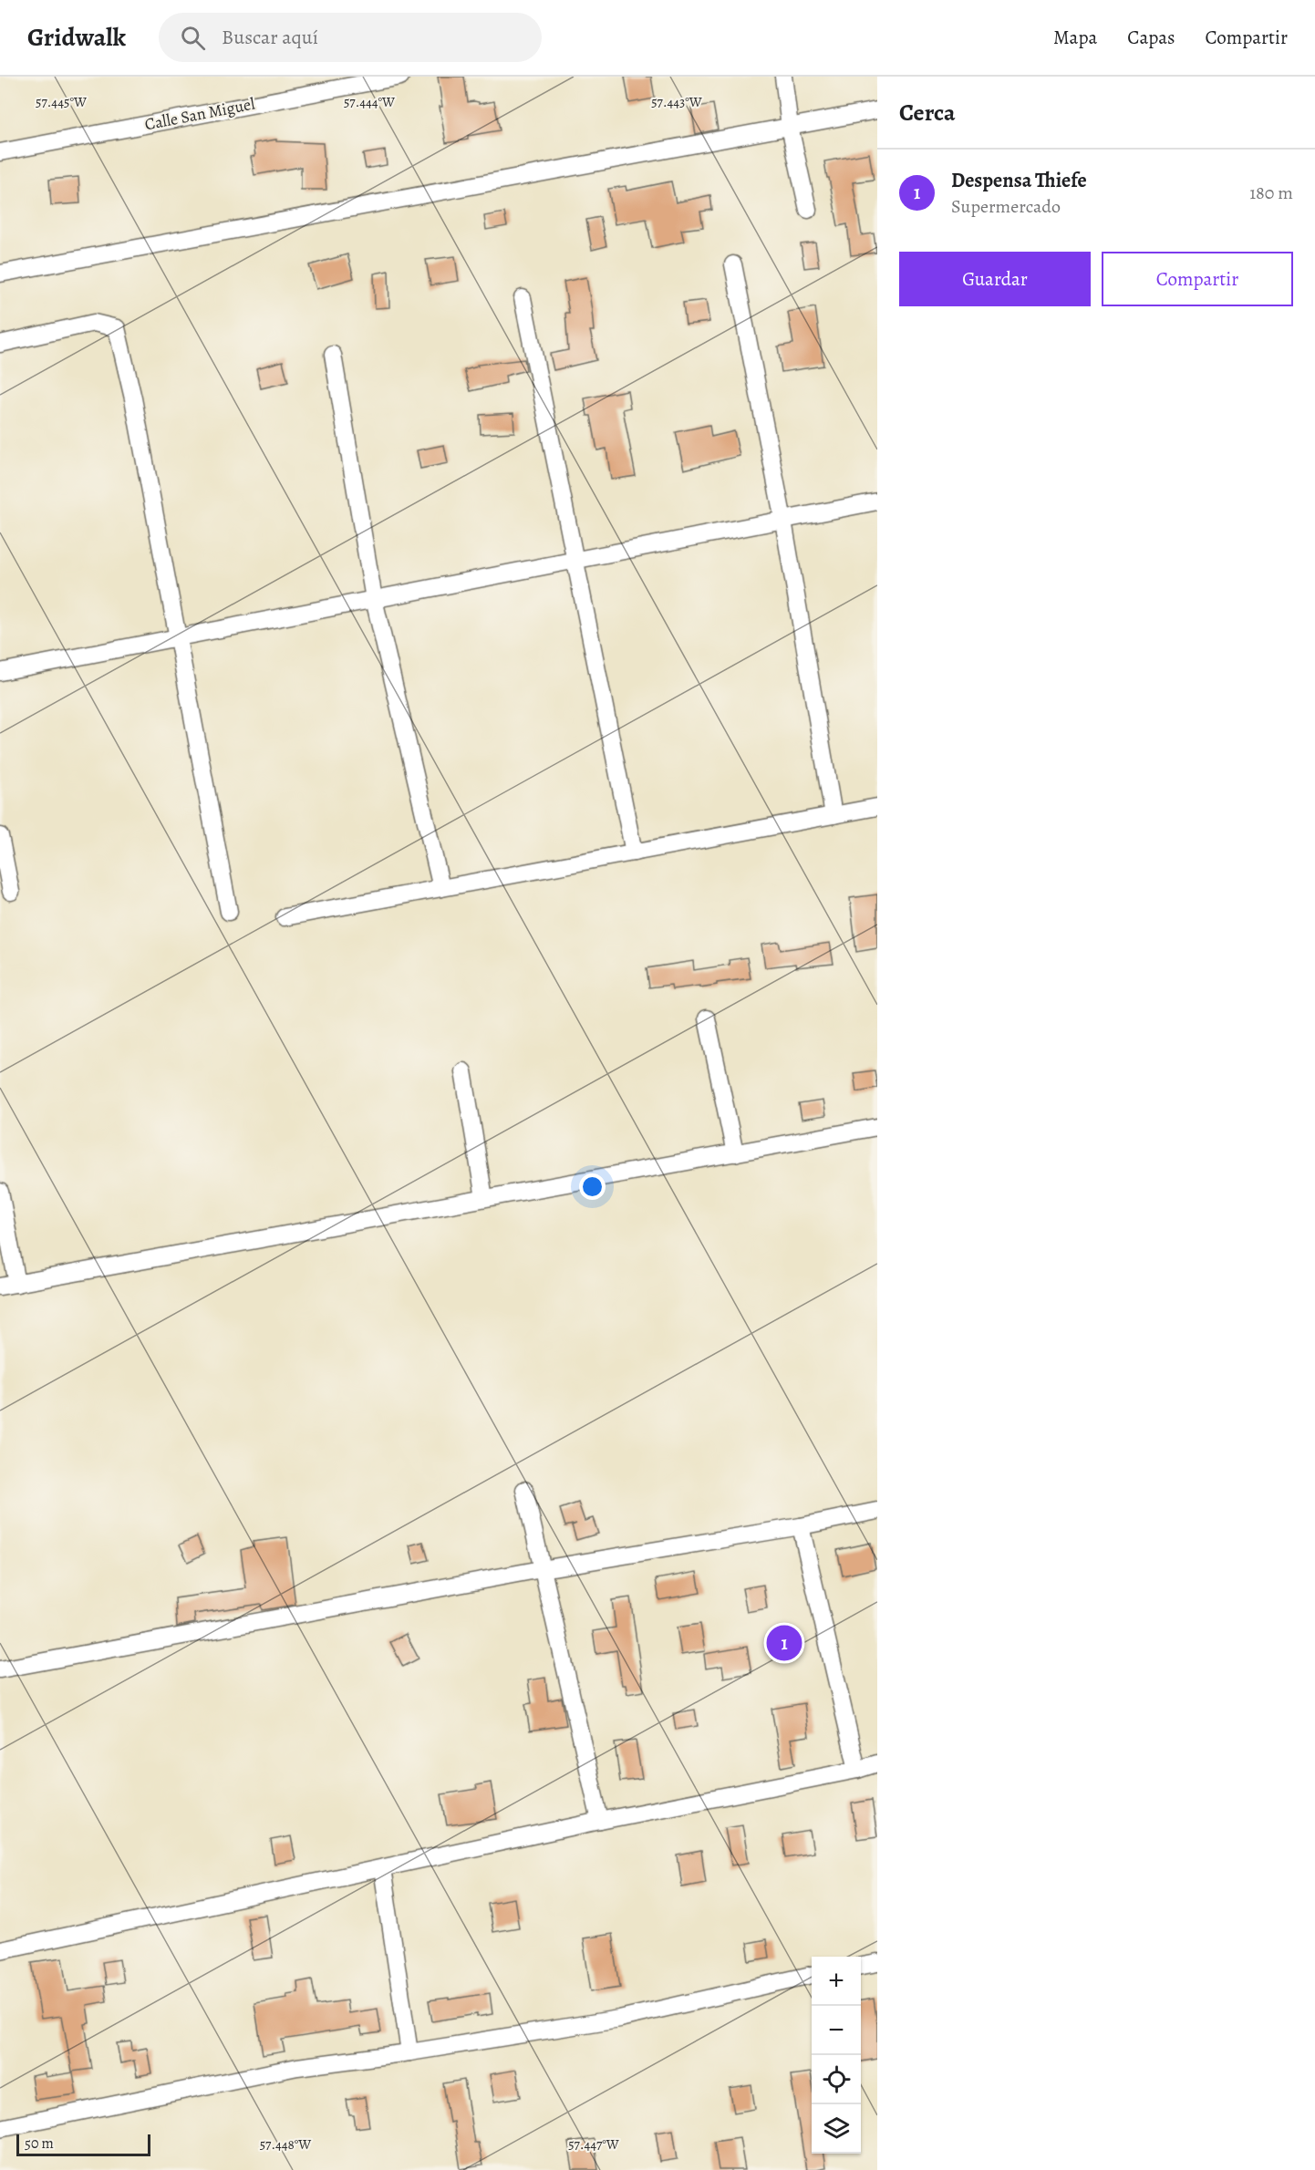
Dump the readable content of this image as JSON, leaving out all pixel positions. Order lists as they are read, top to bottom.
{
  "streets": {
    "street": ["Calle San Miguel"]
  },
  "scale_bar": "50 m",
  "page": {
    "header": "Gridwalk",
    "search": "Buscar aquí",
    "nav": ["Mapa", "Capas", "Compartir"],
    "heading": "Cerca",
    "list": [
      {
        "mark": "1",
        "name": "Despensa Thiefe",
        "note": "Supermercado",
        "value": "180 m"
      }
    ],
    "buttons": ["Guardar", "Compartir"],
    "pins": "1",
    "map_buttons": ["+", "−"],
    "scale": "50 m"
  },
  "coordinates": [
    "57.445°W",
    "57.444°W",
    "57.443°W",
    "57.448°W",
    "57.447°W"
  ]
}
